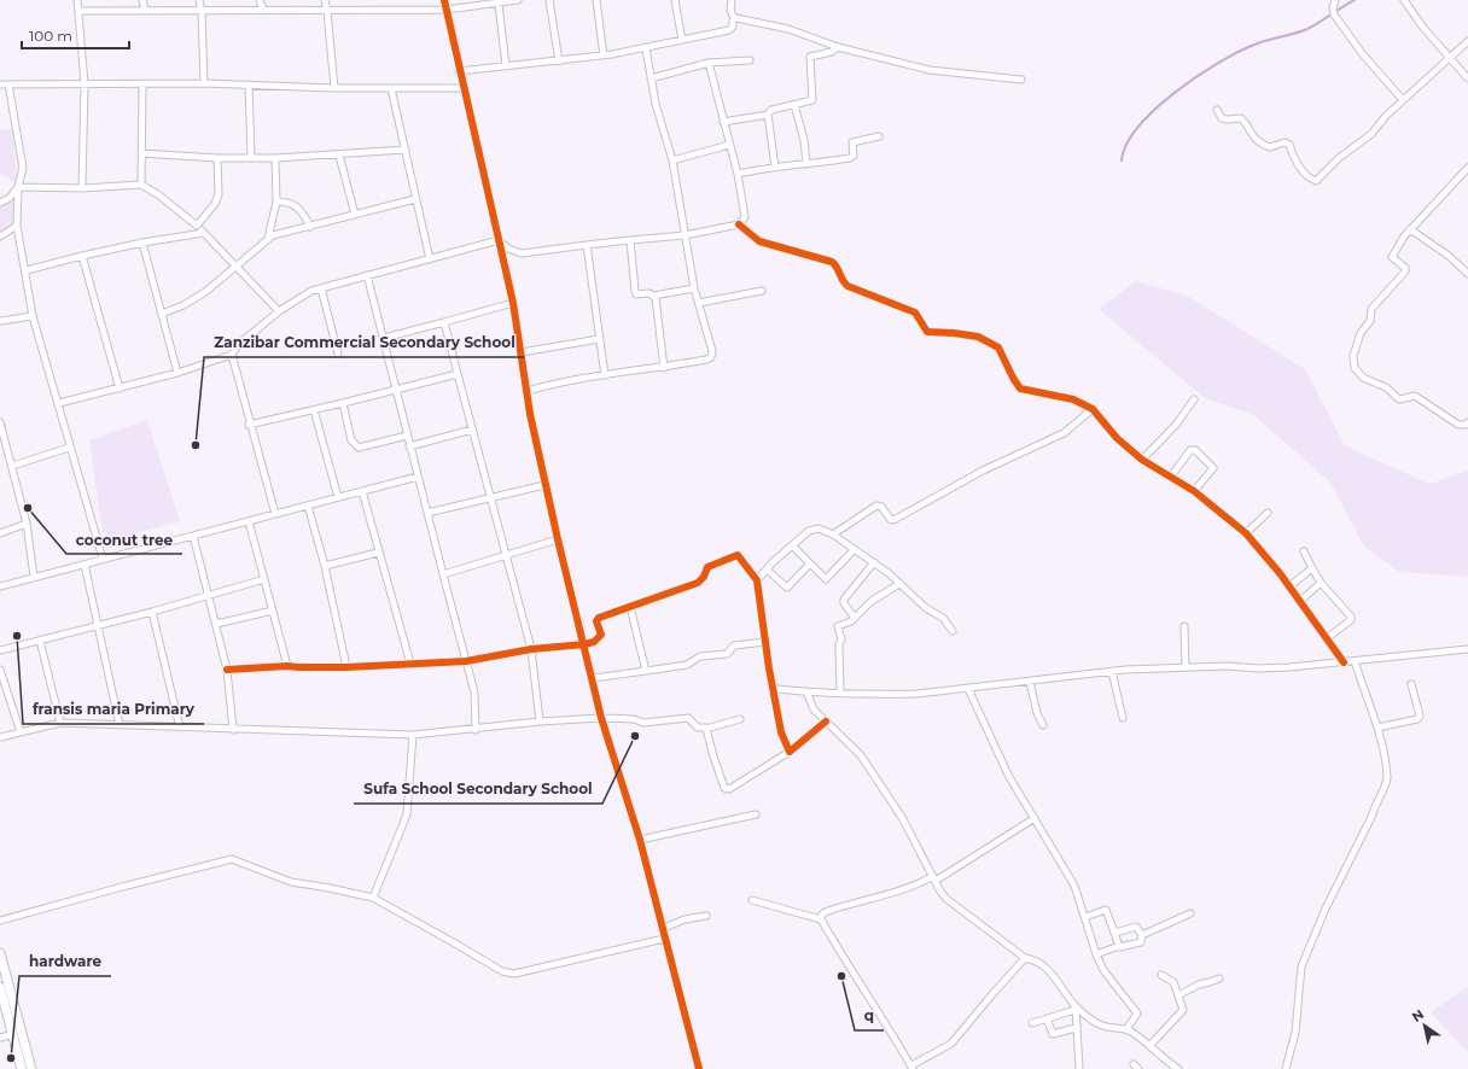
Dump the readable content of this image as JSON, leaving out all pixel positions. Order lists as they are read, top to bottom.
{
  "places": [
    "Zanzibar Commercial Secondary School",
    "coconut tree",
    "fransis maria Primary",
    "Sufa School Secondary School",
    "q",
    "hardware"
  ],
  "scale_bar": "100 m",
  "north": "top left"
}
